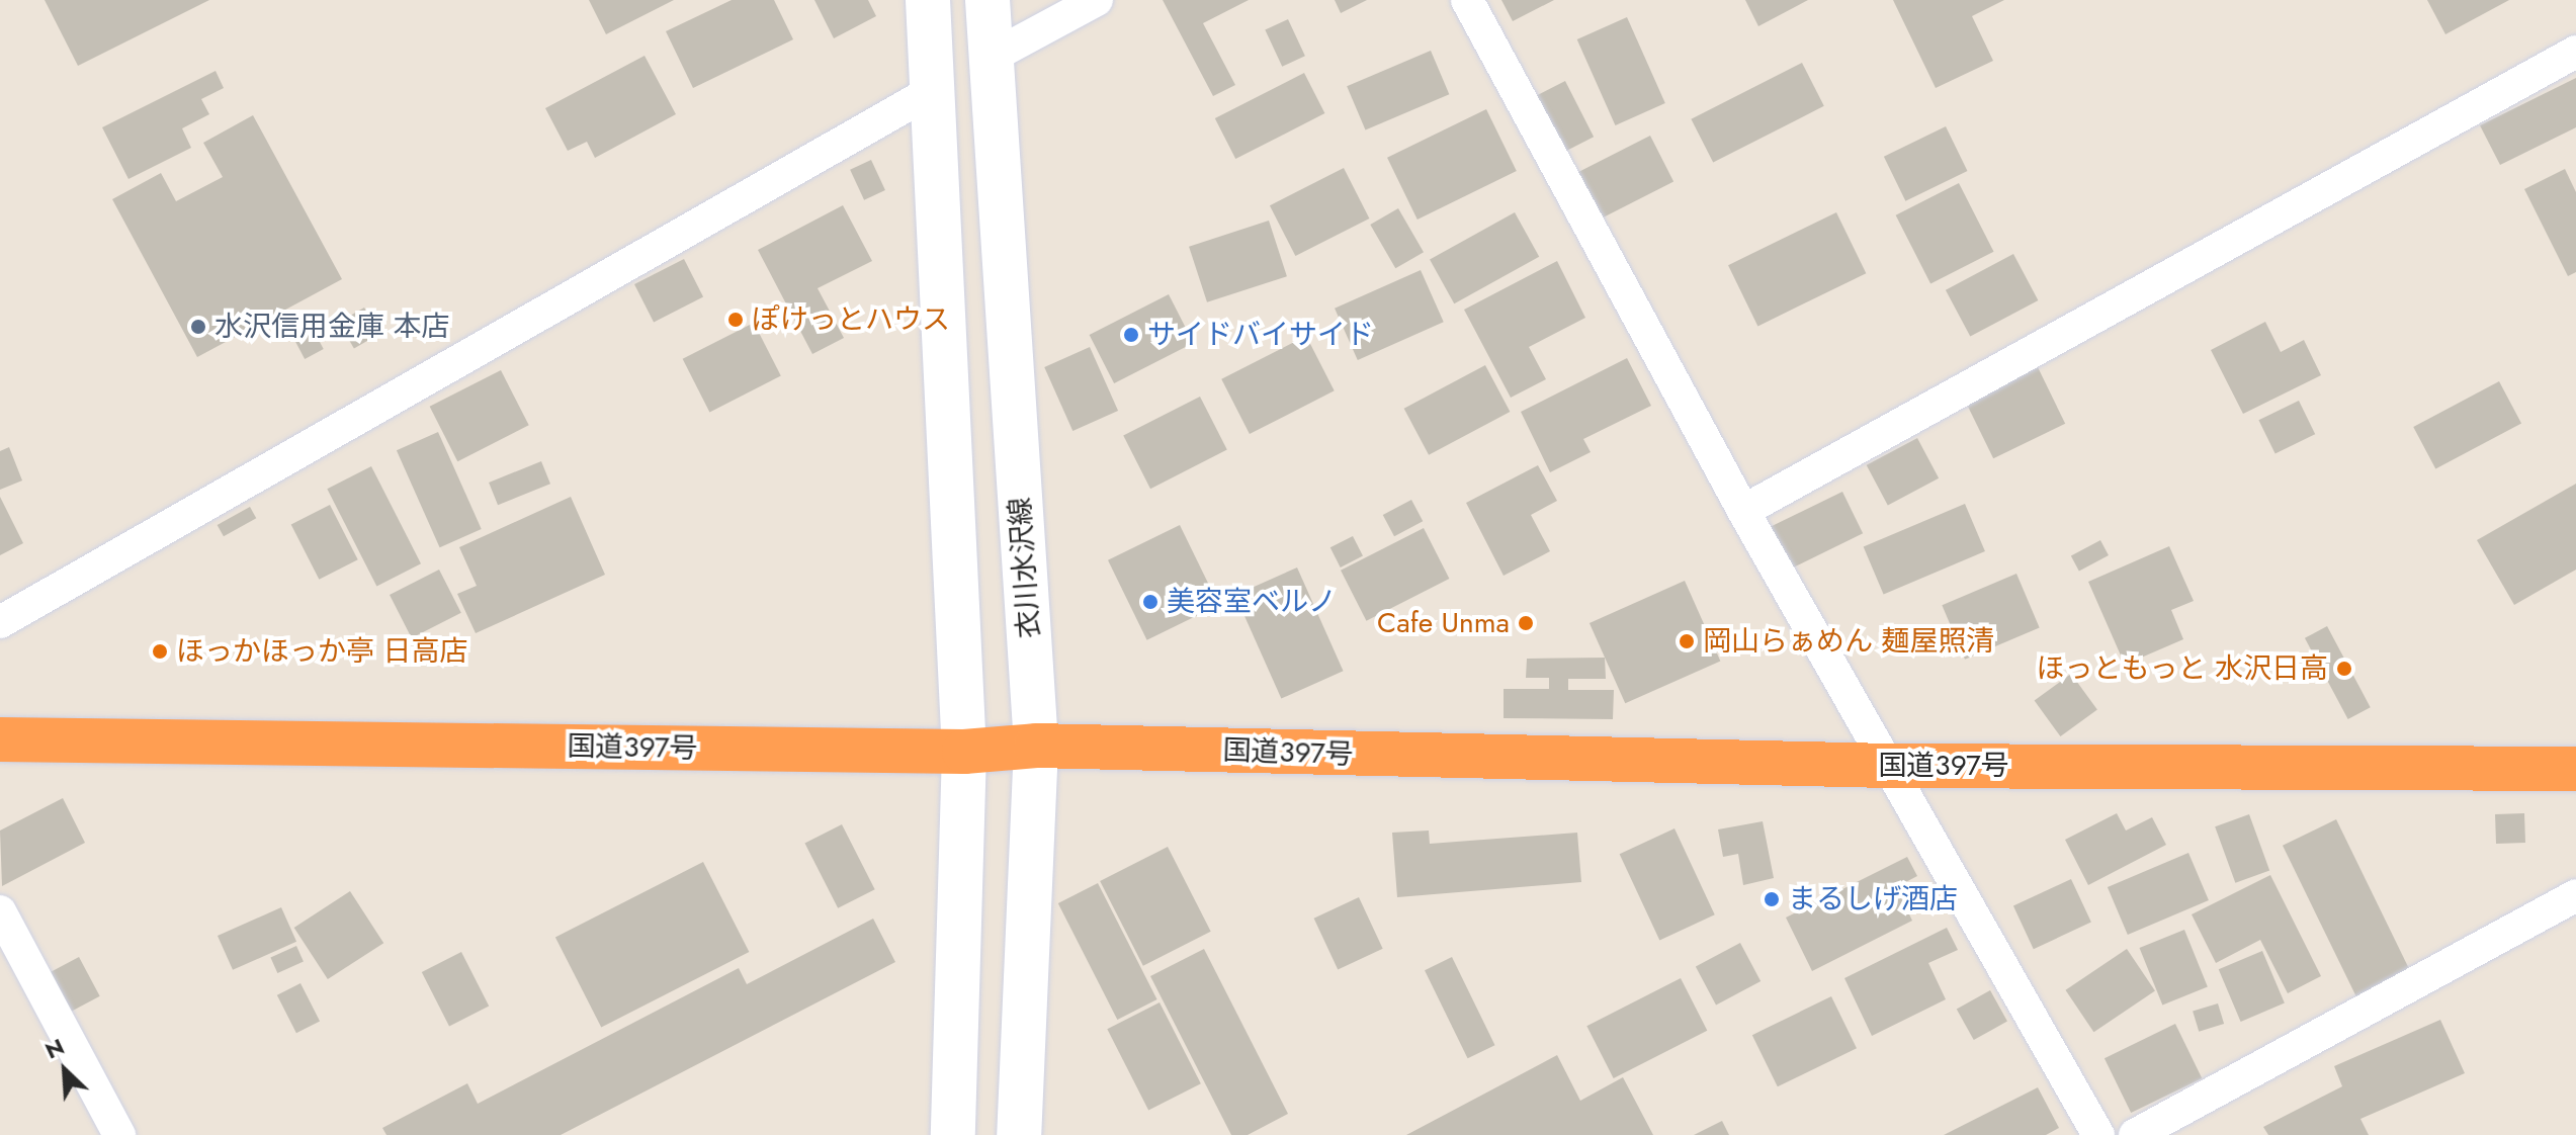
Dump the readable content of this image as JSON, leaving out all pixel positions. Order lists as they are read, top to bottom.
{
  "streets": {
    "highway": ["国道397号"],
    "main road": ["衣川水沢線"]
  },
  "crossings": [
    ["衣川水沢線", "国道397号"]
  ],
  "places": [
    "ぽけっとハウス",
    "水沢信用金庫 本店",
    "サイドバイサイド",
    "美容室ベルノ",
    "Cafe Unma",
    "岡山らぁめん 麺屋照清",
    "ほっかほっか亭 日高店",
    "ほっともっと 水沢日高",
    "まるしげ酒店"
  ],
  "north": "top left"
}
